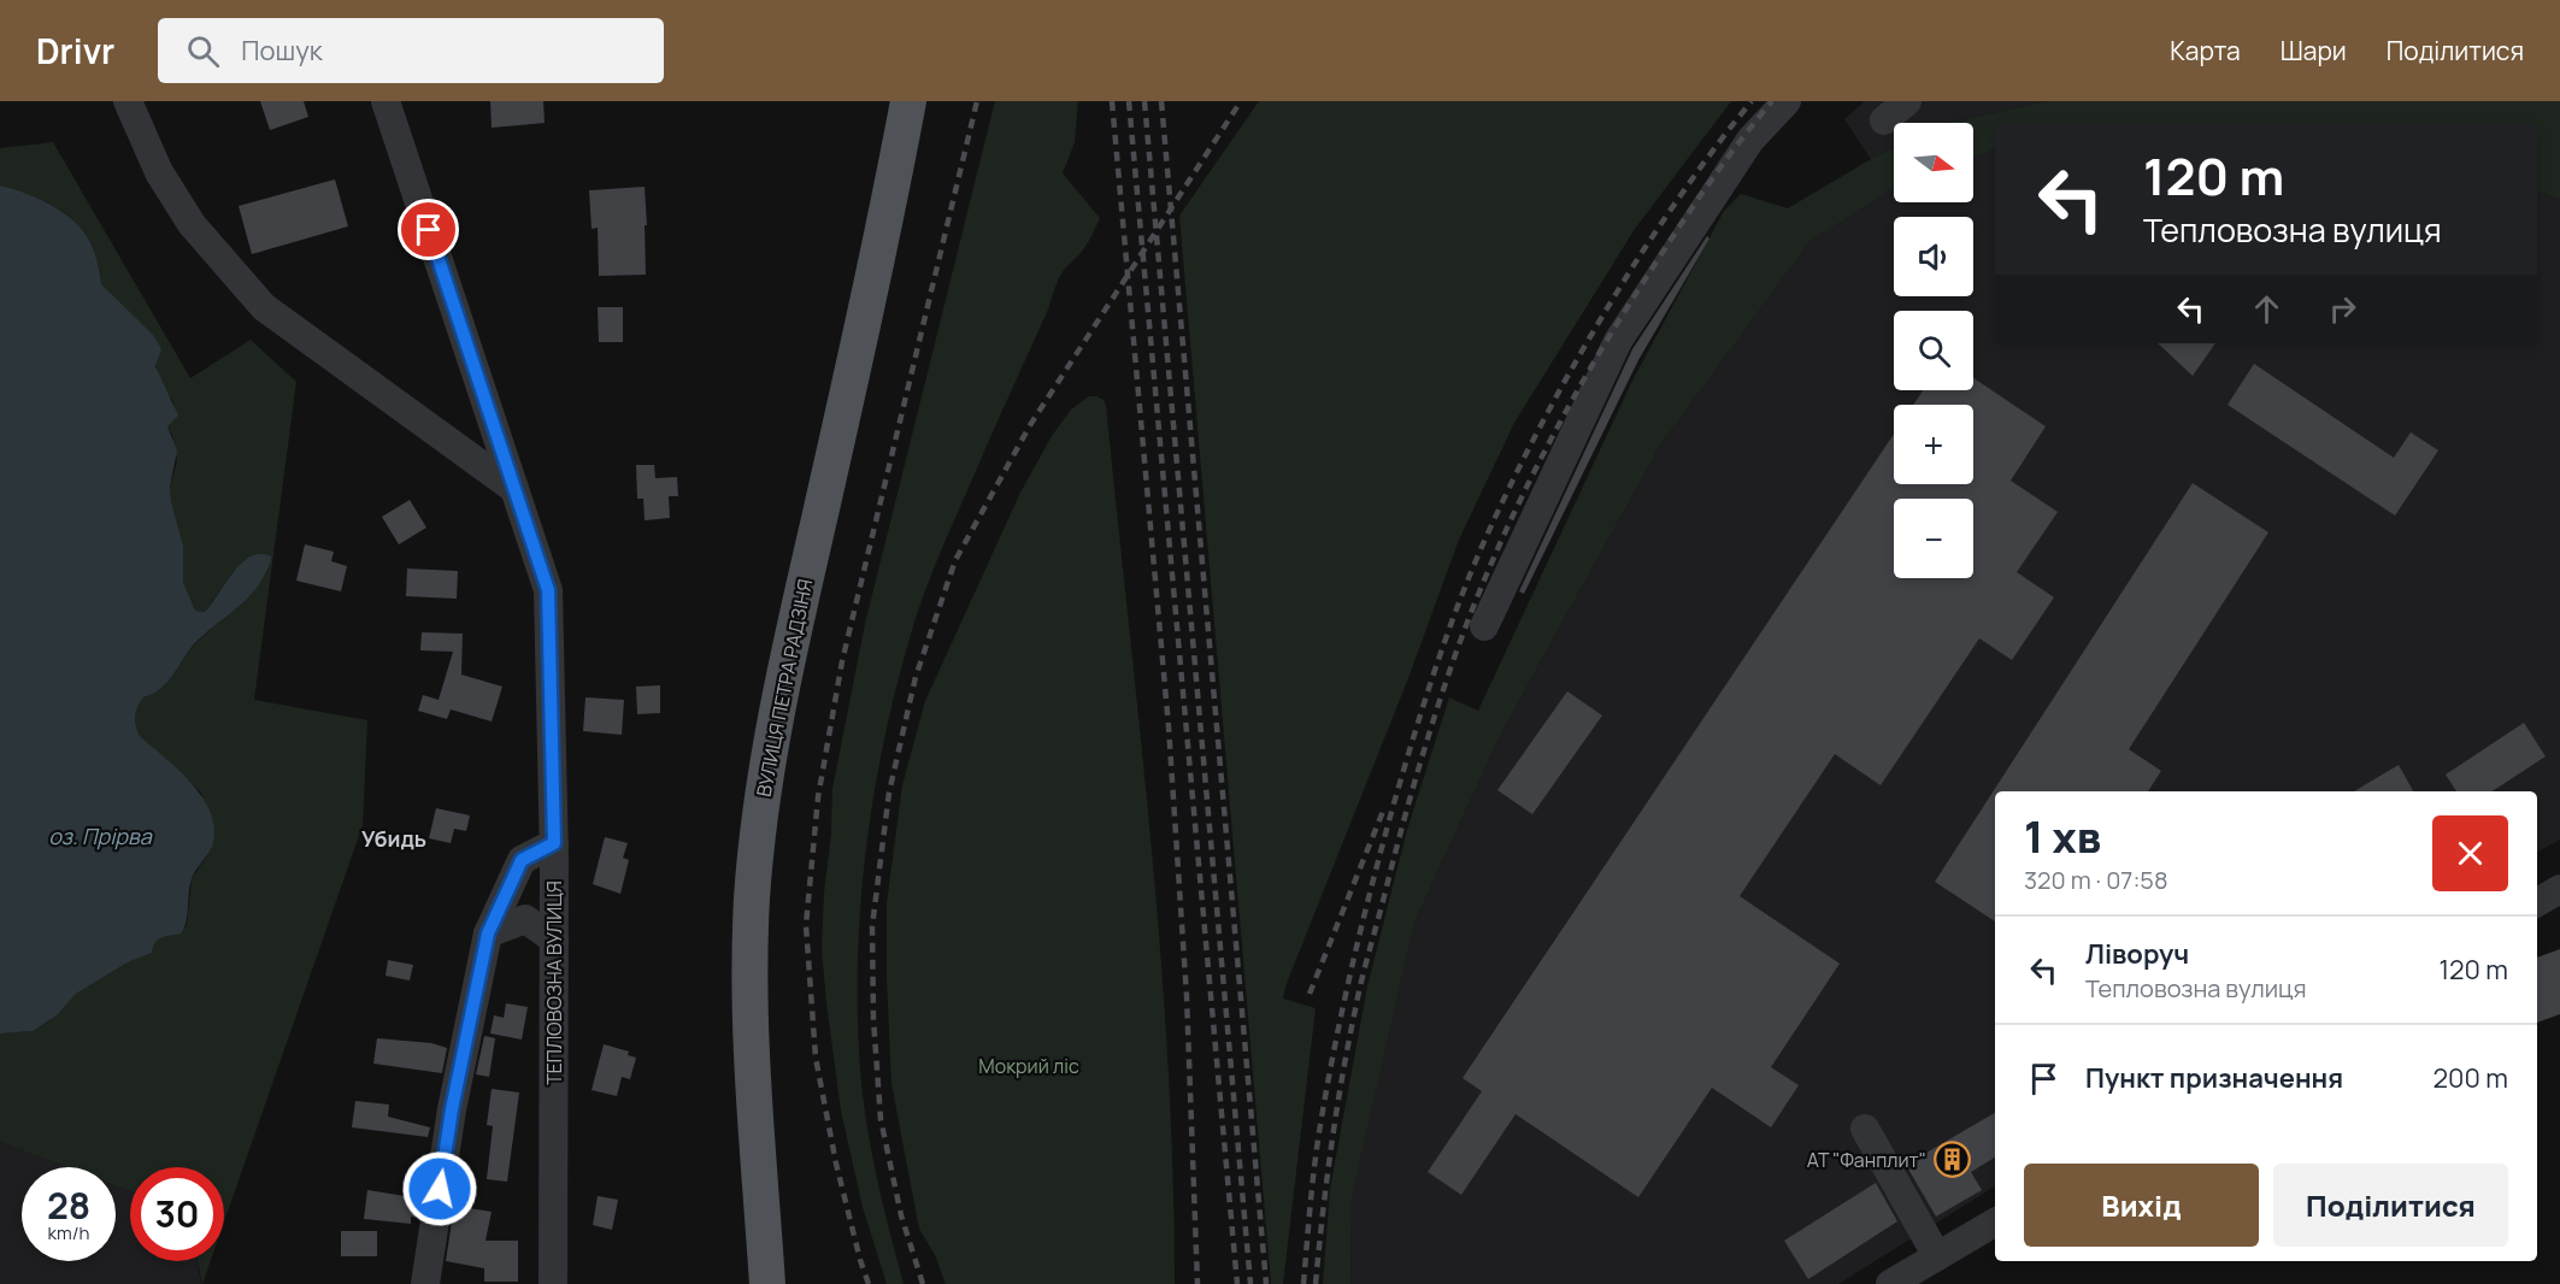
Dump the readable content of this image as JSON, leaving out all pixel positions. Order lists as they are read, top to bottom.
{
  "streets": {
    "main road": ["ВУЛИЦЯ ПЕТРА РАДЗІНЯ"],
    "street": ["ТЕПЛОВОЗНА ВУЛИЦЯ"]
  },
  "districts": ["Убидь"],
  "water": ["оз. Прірва"],
  "parks": ["Мокрий ліс"],
  "places": {
    "building": ["АТ \"Фанплит\""]
  },
  "north": "right",
  "page": {
    "header": "Drivr",
    "search": "Пошук",
    "nav": ["Карта", "Шари", "Поділитися"],
    "map_buttons": ["+", "−"],
    "turn": ["120 m", "Тепловозна вулиця"],
    "heading": ["1 хв", "320 m · 07:58"],
    "list": [
      {
        "name": "Ліворуч",
        "note": "Тепловозна вулиця",
        "value": "120 m"
      },
      {
        "name": "Пункт призначення",
        "value": "200 m"
      }
    ],
    "buttons": ["Вихід", "Поділитися"],
    "speed": "28 km/h",
    "limit": "30"
  }
}
